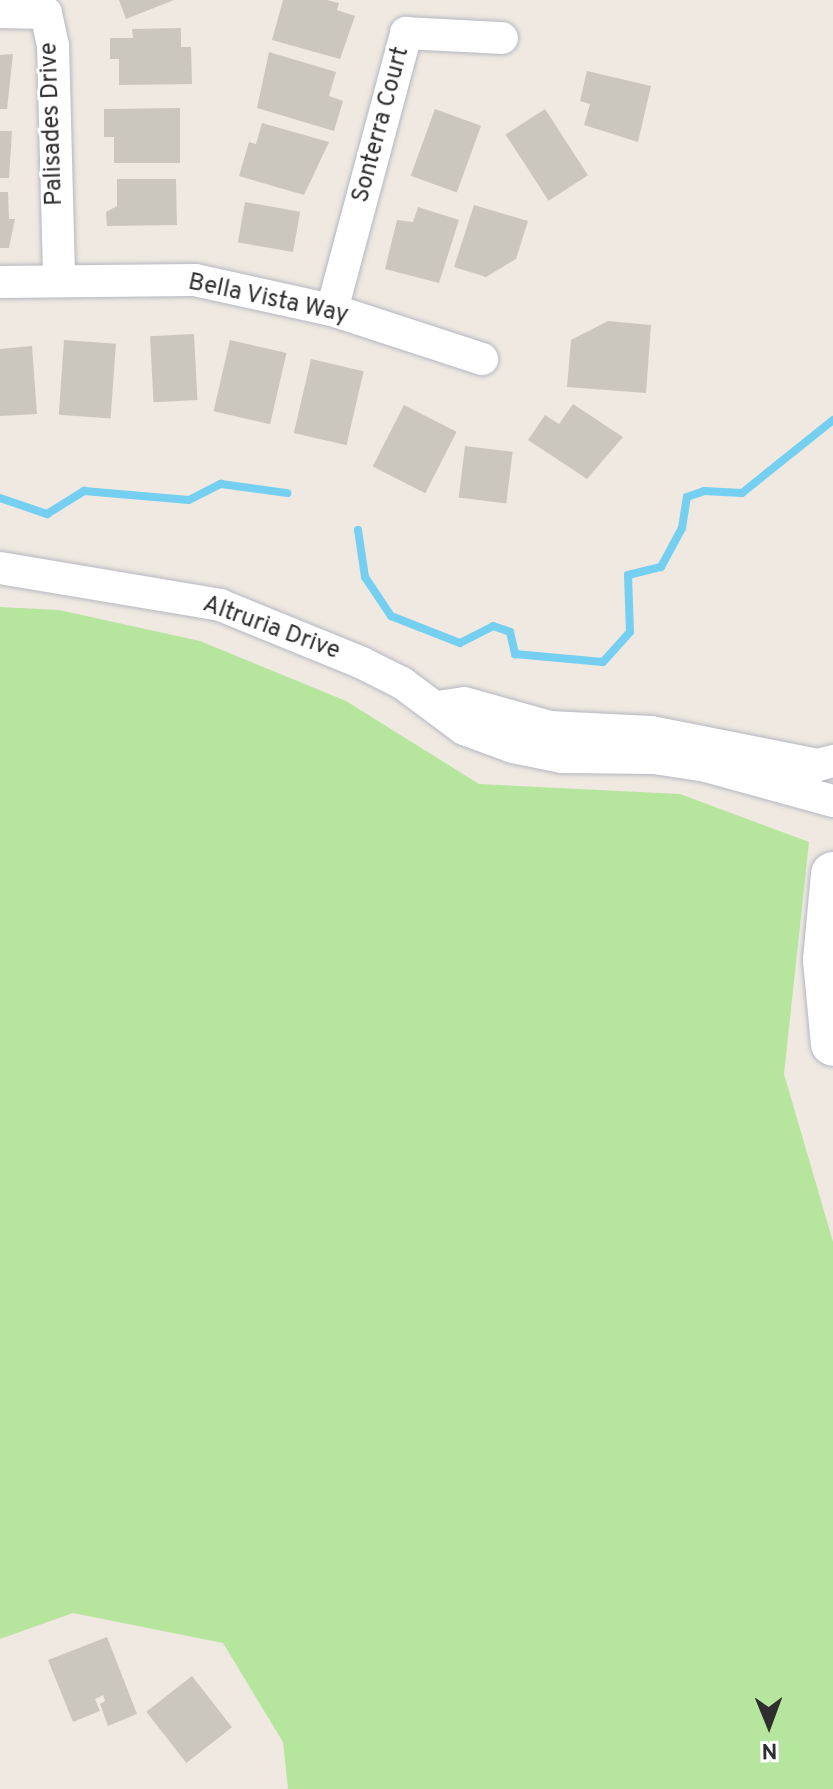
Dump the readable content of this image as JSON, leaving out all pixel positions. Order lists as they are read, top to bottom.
{
  "streets": {
    "street": [
      "Palisades Drive",
      "Sonterra Court",
      "Bella Vista Way",
      "Altruria Drive"
    ]
  },
  "crossings": [
    ["Palisades Drive", "Bella Vista Way"],
    ["Sonterra Court", "Bella Vista Way"]
  ],
  "north": "bottom"
}
